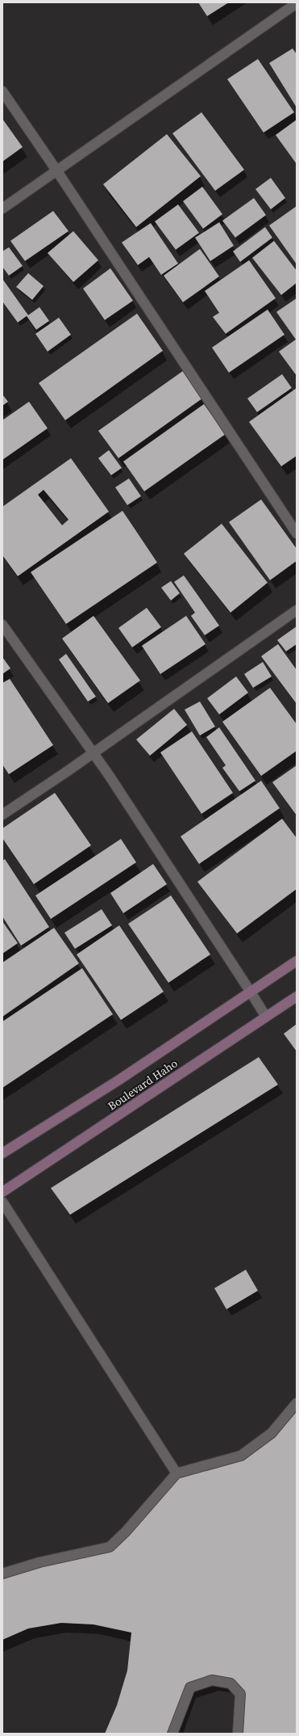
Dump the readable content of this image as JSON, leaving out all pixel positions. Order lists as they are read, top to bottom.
{
  "streets": {
    "main road": ["Boulevard Haho"]
  }
}
